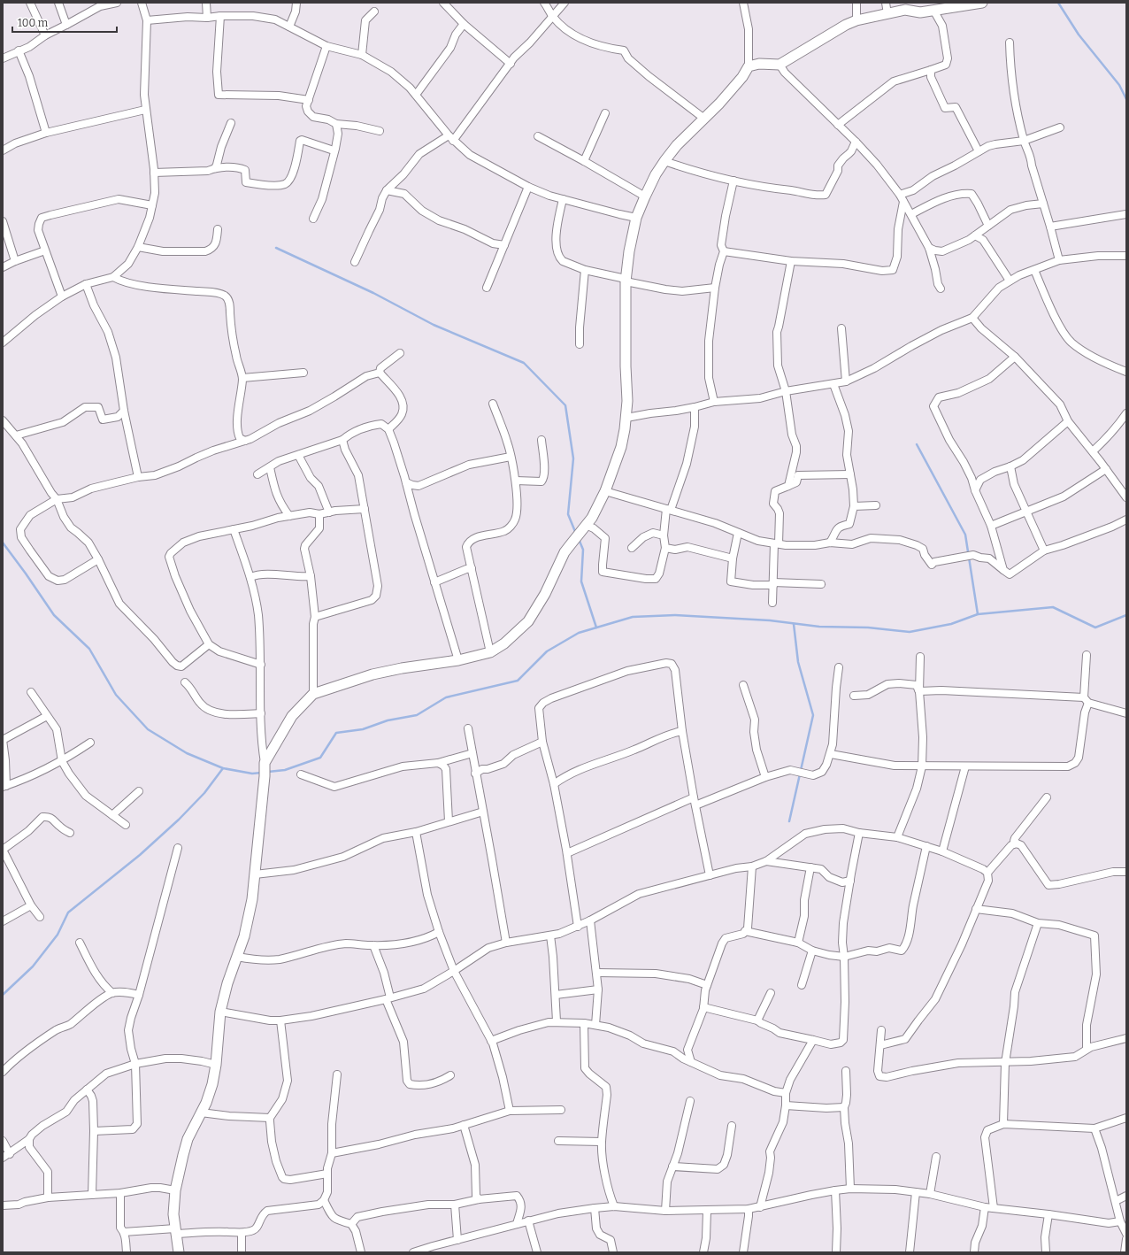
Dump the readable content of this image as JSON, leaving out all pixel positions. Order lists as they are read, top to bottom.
{
  "scale_bar": "100 m"
}
